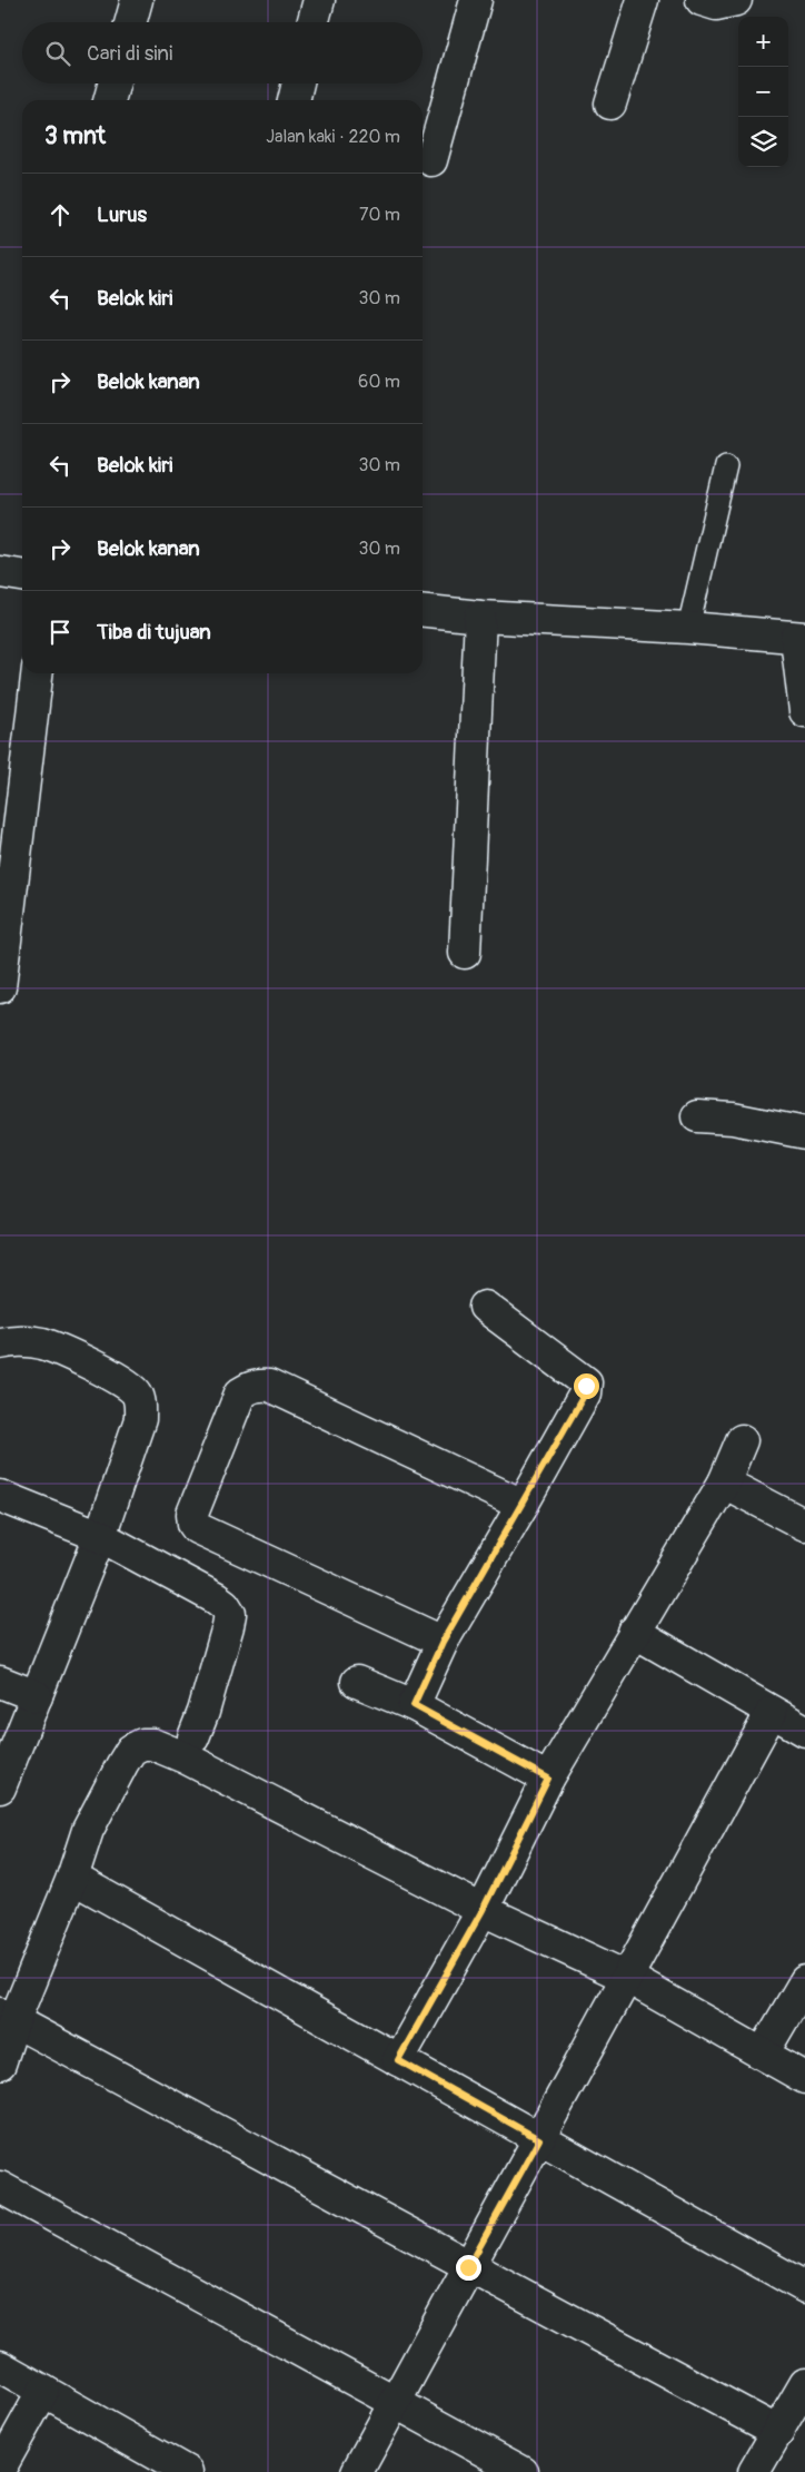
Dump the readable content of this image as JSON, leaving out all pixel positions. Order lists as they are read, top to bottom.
{
  "page": {
    "map_buttons": ["+", "−"],
    "search": "Cari di sini",
    "heading": ["3 mnt", "Jalan kaki · 220 m"],
    "list": [
      ["Lurus", "70 m"],
      ["Belok kiri", "30 m"],
      ["Belok kanan", "60 m"],
      ["Belok kiri", "30 m"],
      ["Belok kanan", "30 m"],
      "Tiba di tujuan"
    ]
  }
}
